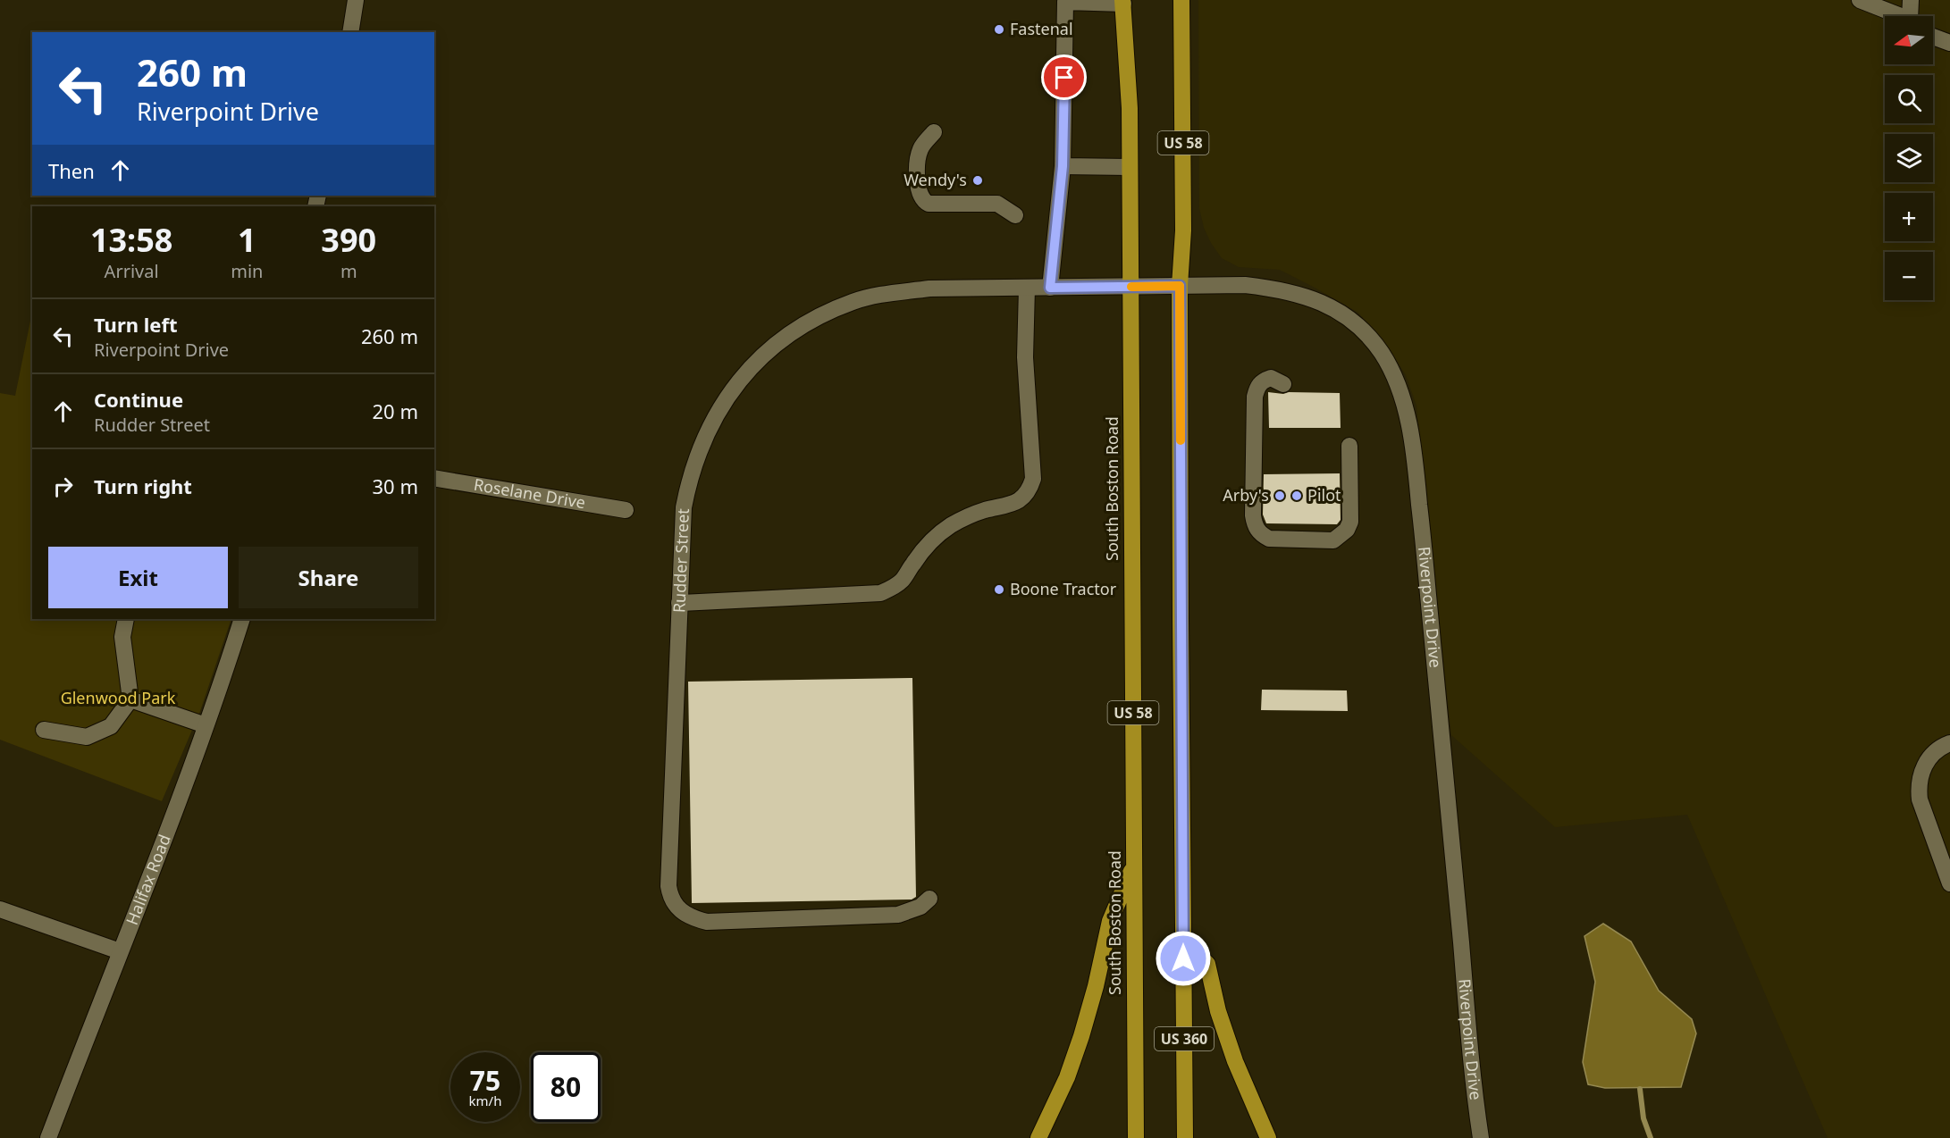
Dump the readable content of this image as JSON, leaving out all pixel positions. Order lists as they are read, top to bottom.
{
  "streets": {
    "highway": ["US 58", "South Boston Road", "US 360"],
    "street": [
      "Roselane Drive",
      "Rudder Street",
      "Riverpoint Drive",
      "Halifax Road"
    ]
  },
  "crossings": [
    ["US 58", "Riverpoint Drive"],
    ["US 58", "US 360"],
    ["South Boston Road", "Rudder Street"],
    ["South Boston Road", "Riverpoint Drive"],
    ["Rudder Street", "Riverpoint Drive"]
  ],
  "parks": ["Glenwood Park"],
  "places": [
    "Fastenal",
    "Wendy's",
    "Arby's",
    "Pilot",
    "Boone Tractor"
  ],
  "north": "left",
  "page": {
    "map_buttons": ["+", "−"],
    "turn": ["260 m", "Riverpoint Drive"],
    "then": "Then",
    "eta": [
      "13:58",
      "Arrival",
      "1",
      "min",
      "390",
      "m"
    ],
    "list": [
      {
        "name": "Turn left",
        "note": "Riverpoint Drive",
        "value": "260 m"
      },
      {
        "name": "Continue",
        "note": "Rudder Street",
        "value": "20 m"
      },
      {
        "name": "Turn right",
        "value": "30 m"
      }
    ],
    "buttons": ["Exit", "Share"],
    "speed": "75 km/h",
    "limit": "80"
  }
}
